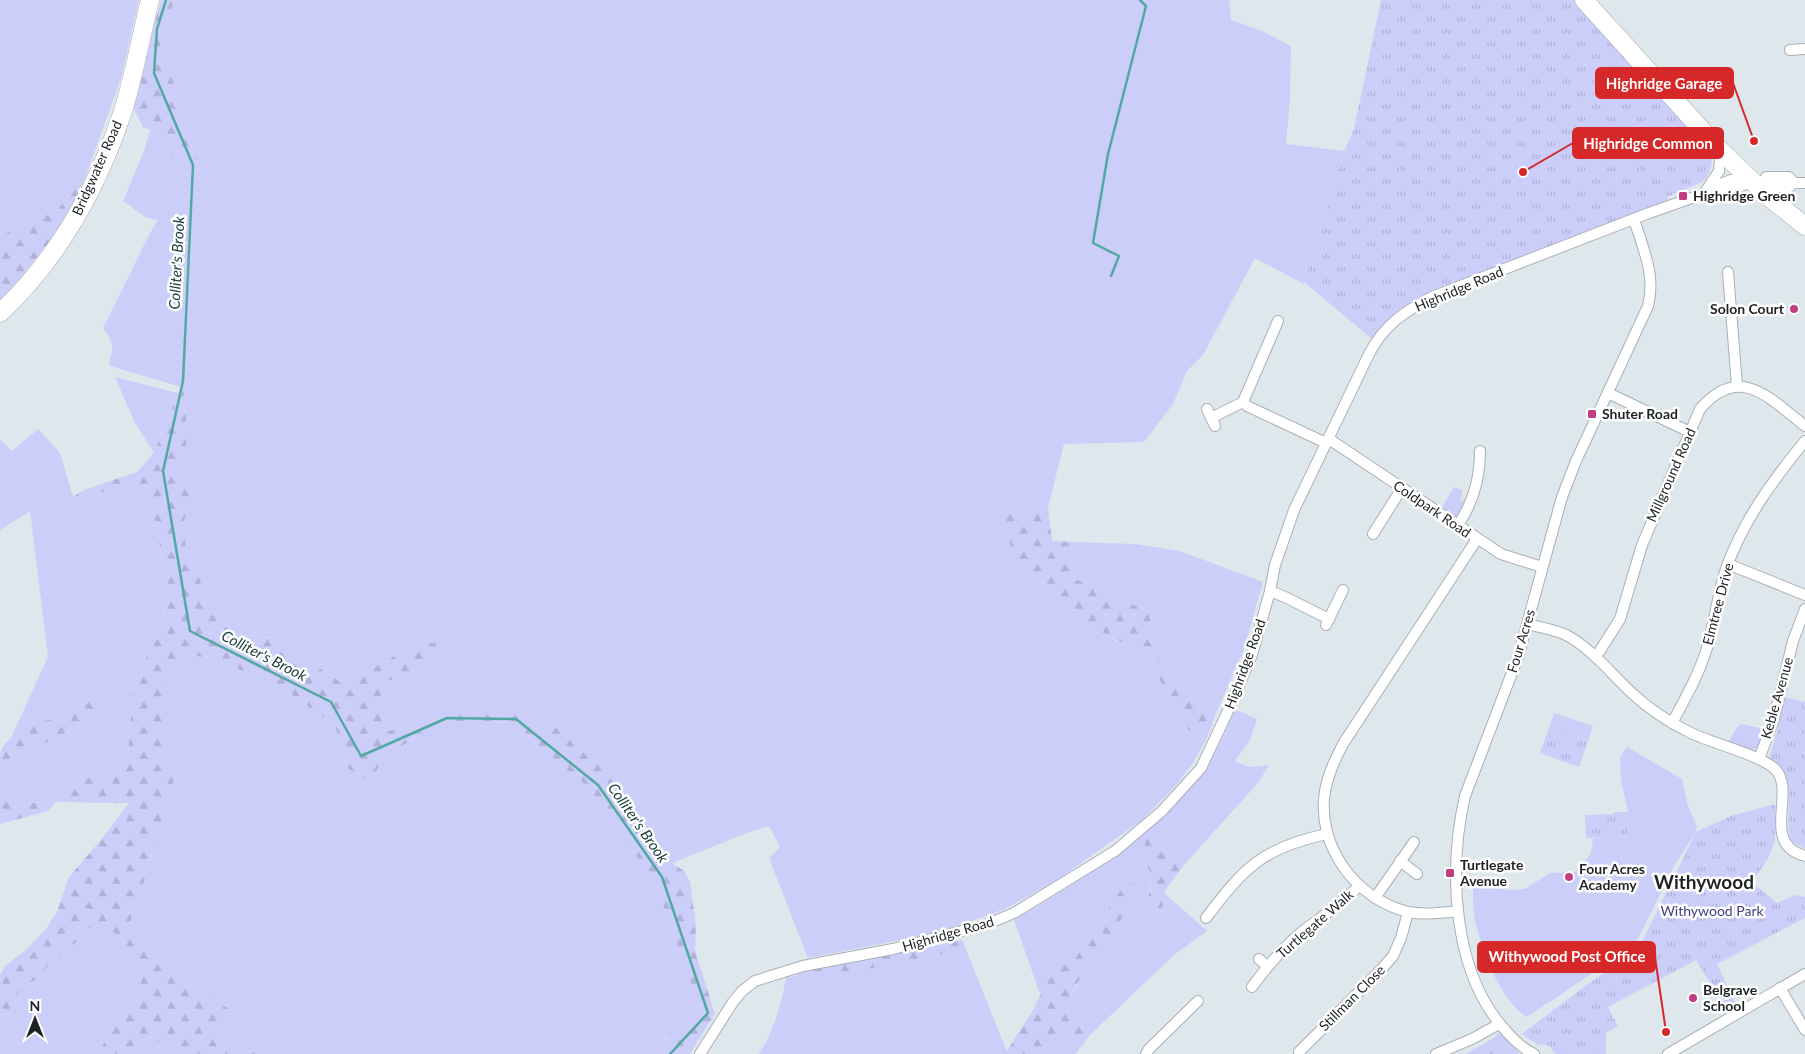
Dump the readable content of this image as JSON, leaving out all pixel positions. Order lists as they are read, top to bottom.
{
  "streets": {
    "highway": ["Bridgwater Road"],
    "street": [
      "Highridge Road",
      "Millground Road",
      "Coldpark Road",
      "Elmtree Drive",
      "Four Acres",
      "Keble Avenue",
      "Turtlegate Walk",
      "Stillman Close"
    ]
  },
  "crossings": [
    ["Highridge Road", "Coldpark Road"],
    ["Highridge Road", "Four Acres"],
    ["Coldpark Road", "Four Acres"]
  ],
  "districts": ["Withywood"],
  "water": ["Colliter's Brook"],
  "parks": ["Withywood Park"],
  "places": {
    "other": [
      "Highridge Garage",
      "Highridge Common",
      "Solon Court",
      "Four Acres Academy",
      "Belgrave School",
      "Withywood Post Office"
    ],
    "transit": ["Highridge Green", "Shuter Road", "Turtlegate Avenue"]
  },
  "north": "top"
}
